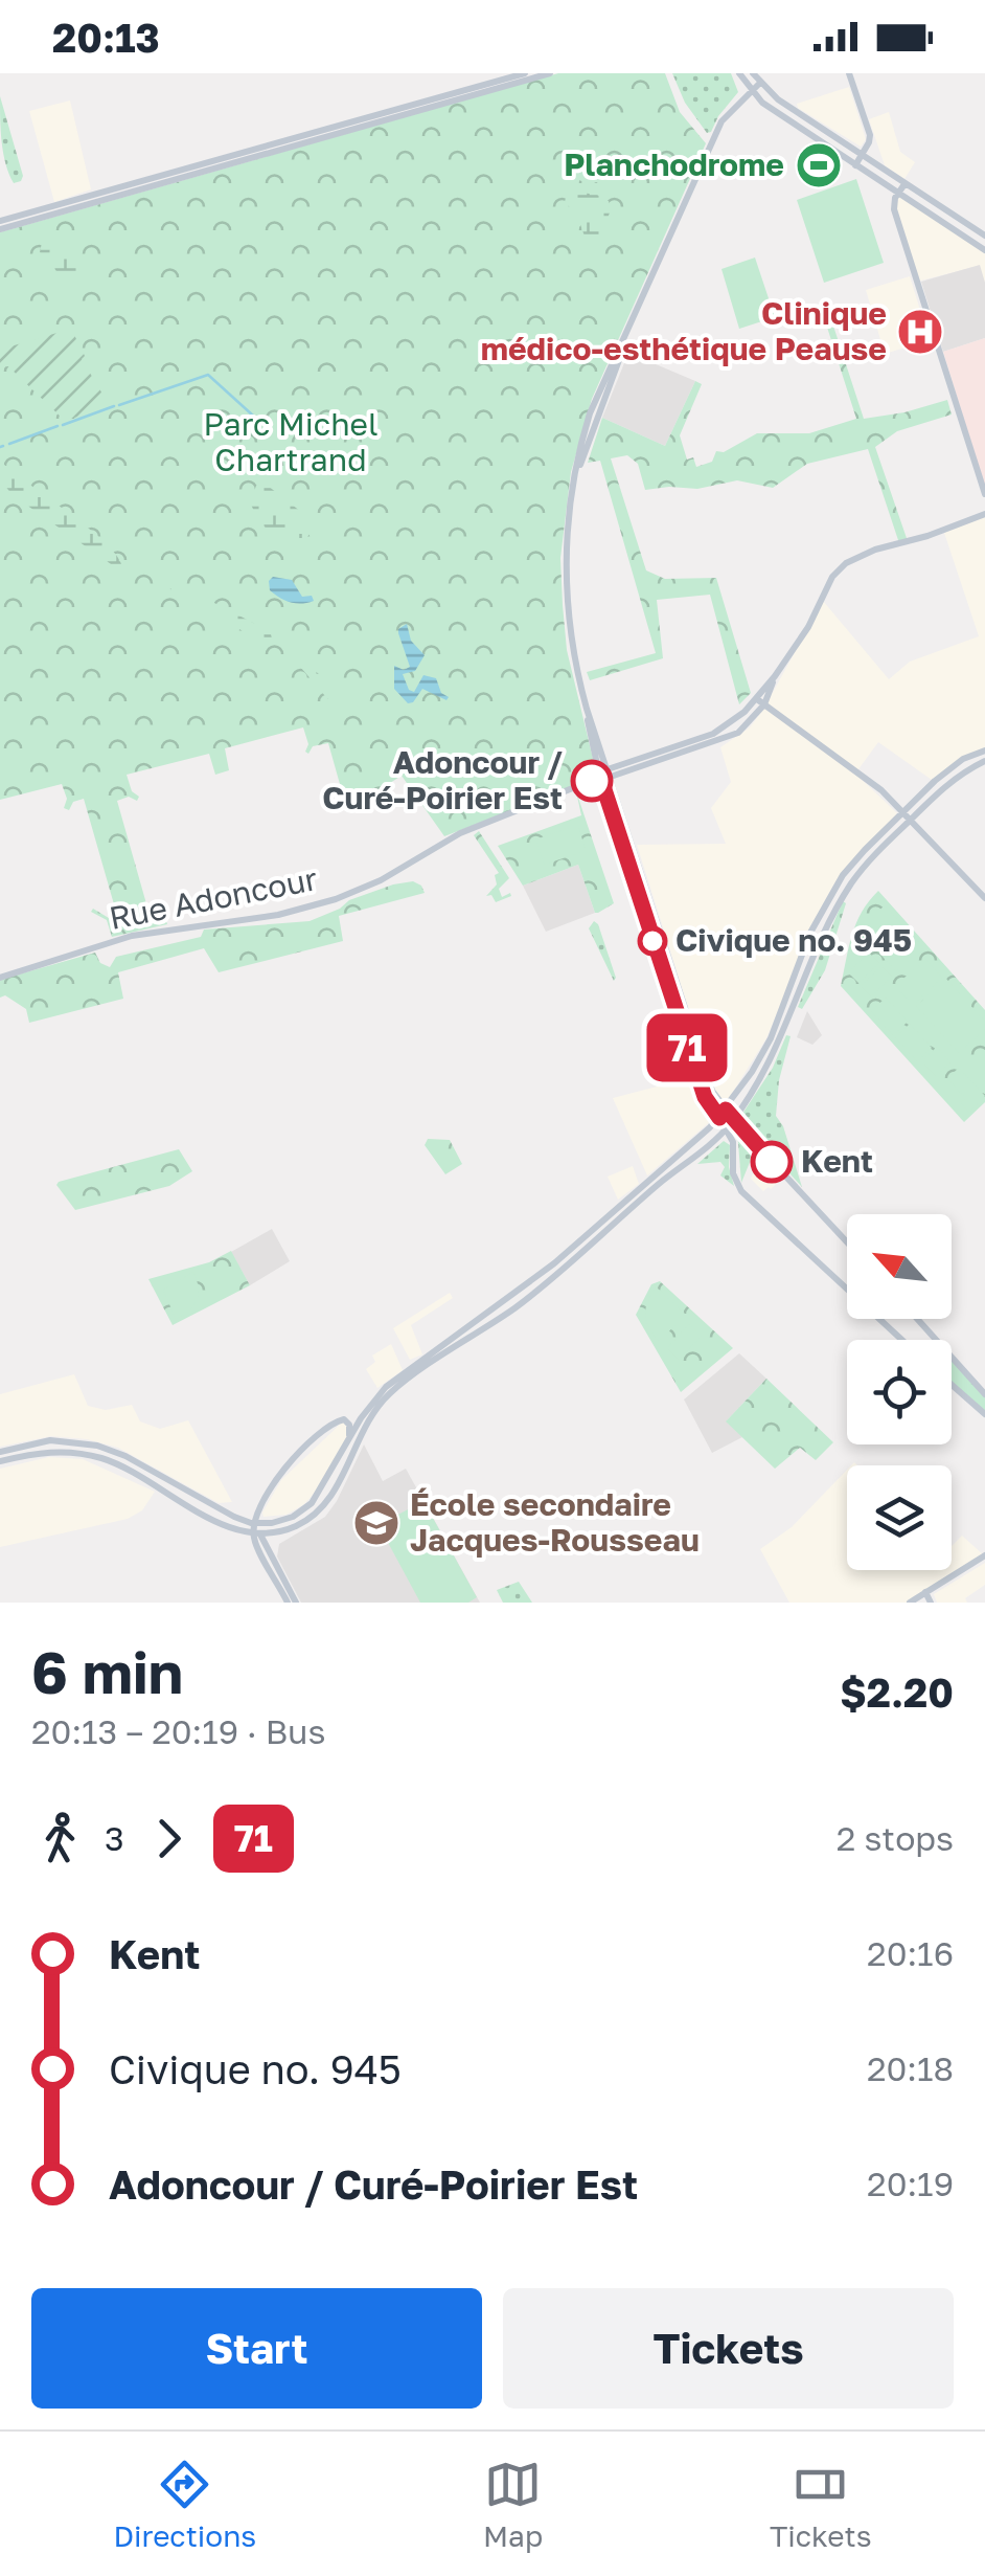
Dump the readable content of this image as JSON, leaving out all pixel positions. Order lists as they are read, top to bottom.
{
  "streets": {
    "main road": ["Rue Adoncour"]
  },
  "parks": ["Parc Michel Chartrand"],
  "places": {
    "sports": ["Planchodrome"],
    "hospital": ["Clinique médico-esthétique Peause"],
    "other": ["Adoncour / Curé-Poirier Est", "Civique no. 945", "Kent"],
    "school or university": ["École secondaire Jacques-Rousseau"]
  },
  "lines": ["bus line 71"],
  "north": "top left",
  "page": {
    "status": "20:13",
    "on_map": "71",
    "heading": ["6 min", "20:13 – 20:19 · Bus", "$2.20"],
    "legs": ["3", "71", "2 stops"],
    "list": [
      {
        "name": "Kent",
        "value": "20:16"
      },
      {
        "name": "Civique no. 945",
        "value": "20:18"
      },
      {
        "name": "Adoncour / Curé-Poirier Est",
        "value": "20:19"
      }
    ],
    "buttons": ["Start", "Tickets"],
    "tabs": ["Directions", "Map", "Tickets"]
  }
}
